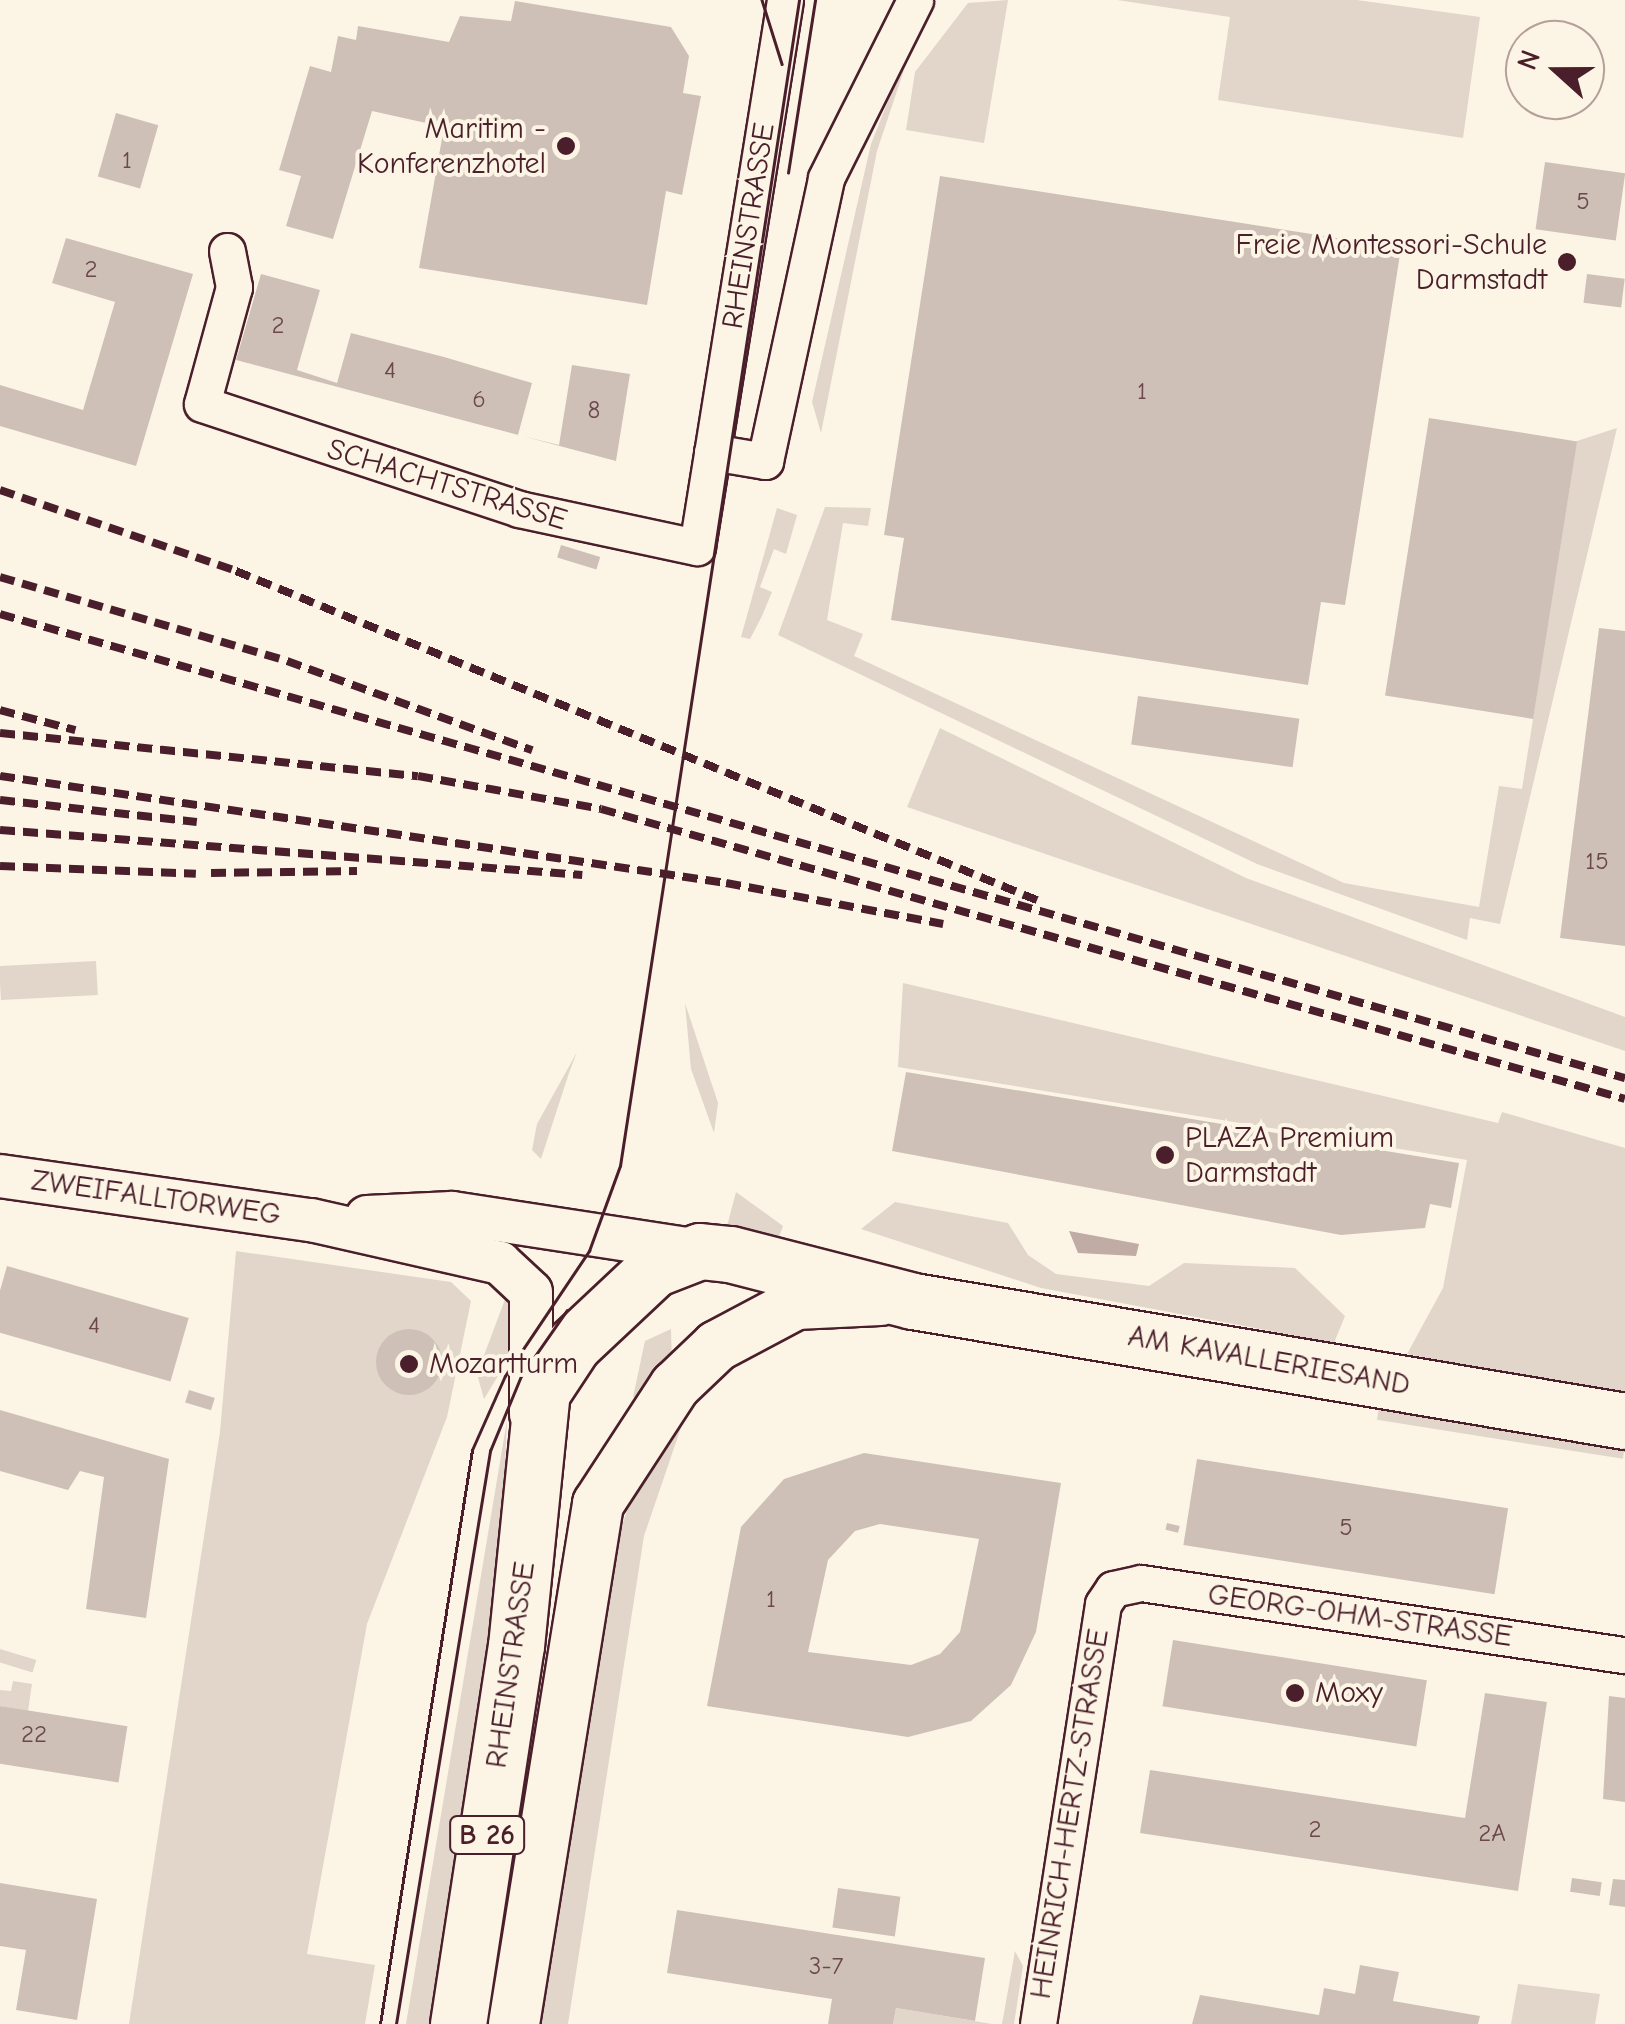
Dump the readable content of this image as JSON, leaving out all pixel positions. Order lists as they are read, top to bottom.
{
  "streets": {
    "main road": ["RHEINSTRASSE", "AM KAVALLERIESAND", "B 26"],
    "street": [
      "SCHACHTSTRASSE",
      "ZWEIFALLTORWEG",
      "GEORG-OHM-STRASSE",
      "HEINRICH-HERTZ-STRASSE"
    ]
  },
  "crossings": [
    ["RHEINSTRASSE", "SCHACHTSTRASSE"],
    ["RHEINSTRASSE", "ZWEIFALLTORWEG"],
    ["RHEINSTRASSE", "AM KAVALLERIESAND"],
    ["ZWEIFALLTORWEG", "AM KAVALLERIESAND"],
    ["GEORG-OHM-STRASSE", "HEINRICH-HERTZ-STRASSE"]
  ],
  "places": [
    "Maritim - Konferenzhotel",
    "Freie Montessori-Schule Darmstadt",
    "PLAZA Premium Darmstadt",
    "Mozartturm",
    "Moxy"
  ],
  "house_numbers": [
    "1",
    "5",
    "2",
    "2",
    "4",
    "1",
    "6",
    "8",
    "15",
    "4",
    "5",
    "1",
    "22",
    "2",
    "2A",
    "3-7"
  ],
  "north": "left"
}
